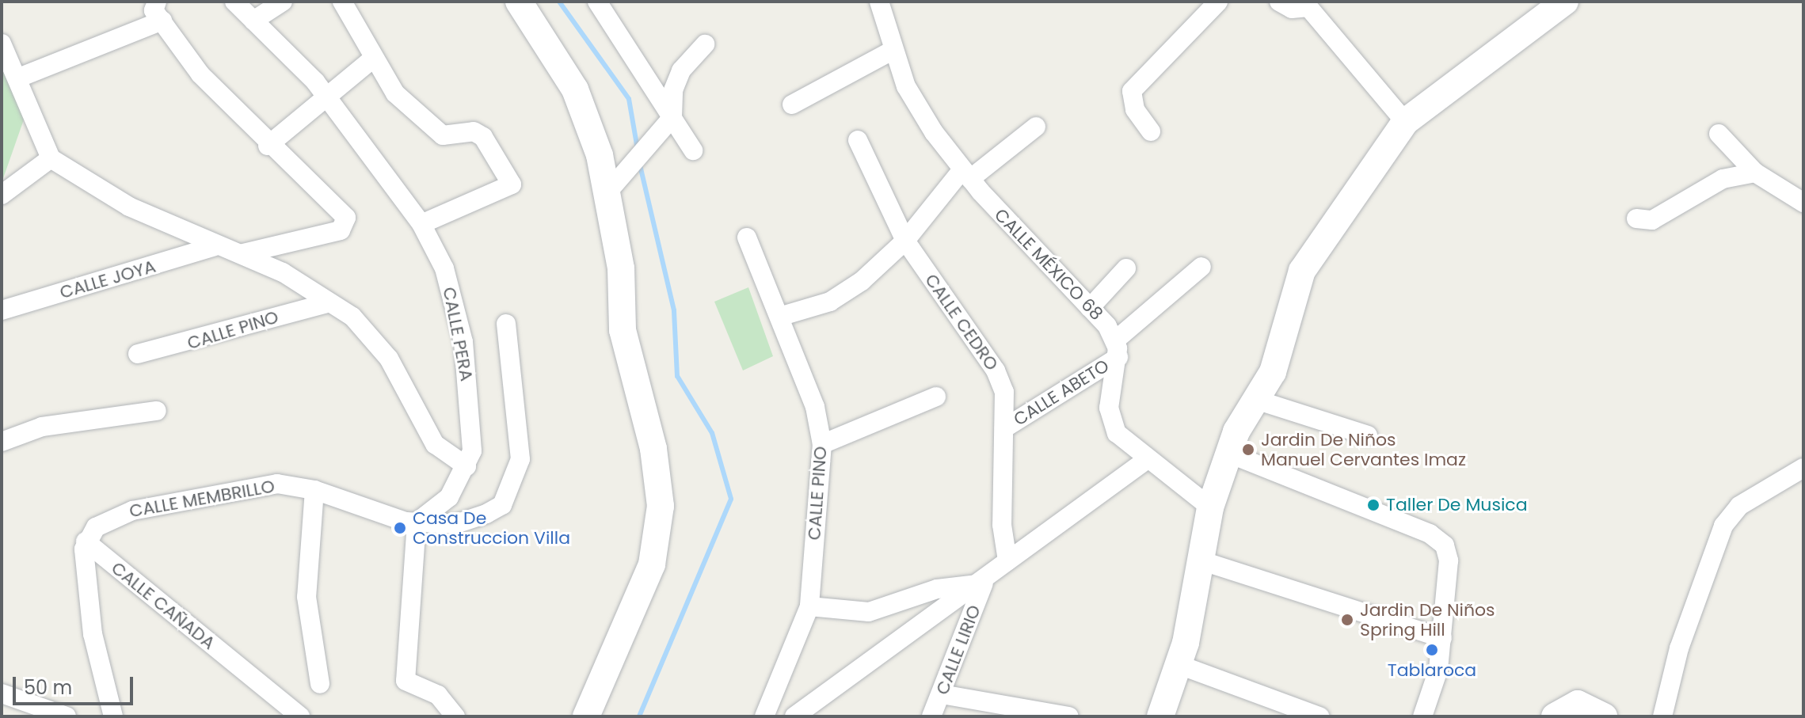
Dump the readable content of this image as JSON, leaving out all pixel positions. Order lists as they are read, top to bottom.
{
  "streets": {
    "street": [
      "CALLE MÉXICO 68",
      "CALLE JOYA",
      "CALLE CEDRO",
      "CALLE PINO",
      "CALLE PERA",
      "CALLE ABETO",
      "CALLE MEMBRILLO",
      "CALLE CAÑADA",
      "CALLE LIRIO"
    ]
  },
  "crossings": [
    ["CALLE MÉXICO 68", "CALLE ABETO"],
    ["CALLE CEDRO", "CALLE ABETO"],
    ["CALLE PERA", "CALLE MEMBRILLO"],
    ["CALLE MEMBRILLO", "CALLE CAÑADA"]
  ],
  "places": [
    "Jardin De Niños Manuel Cervantes Imaz",
    "Taller De Musica",
    "Casa De Construccion Villa",
    "Jardin De Niños Spring Hill",
    "Tablaroca"
  ],
  "scale_bar": "50 m"
}
